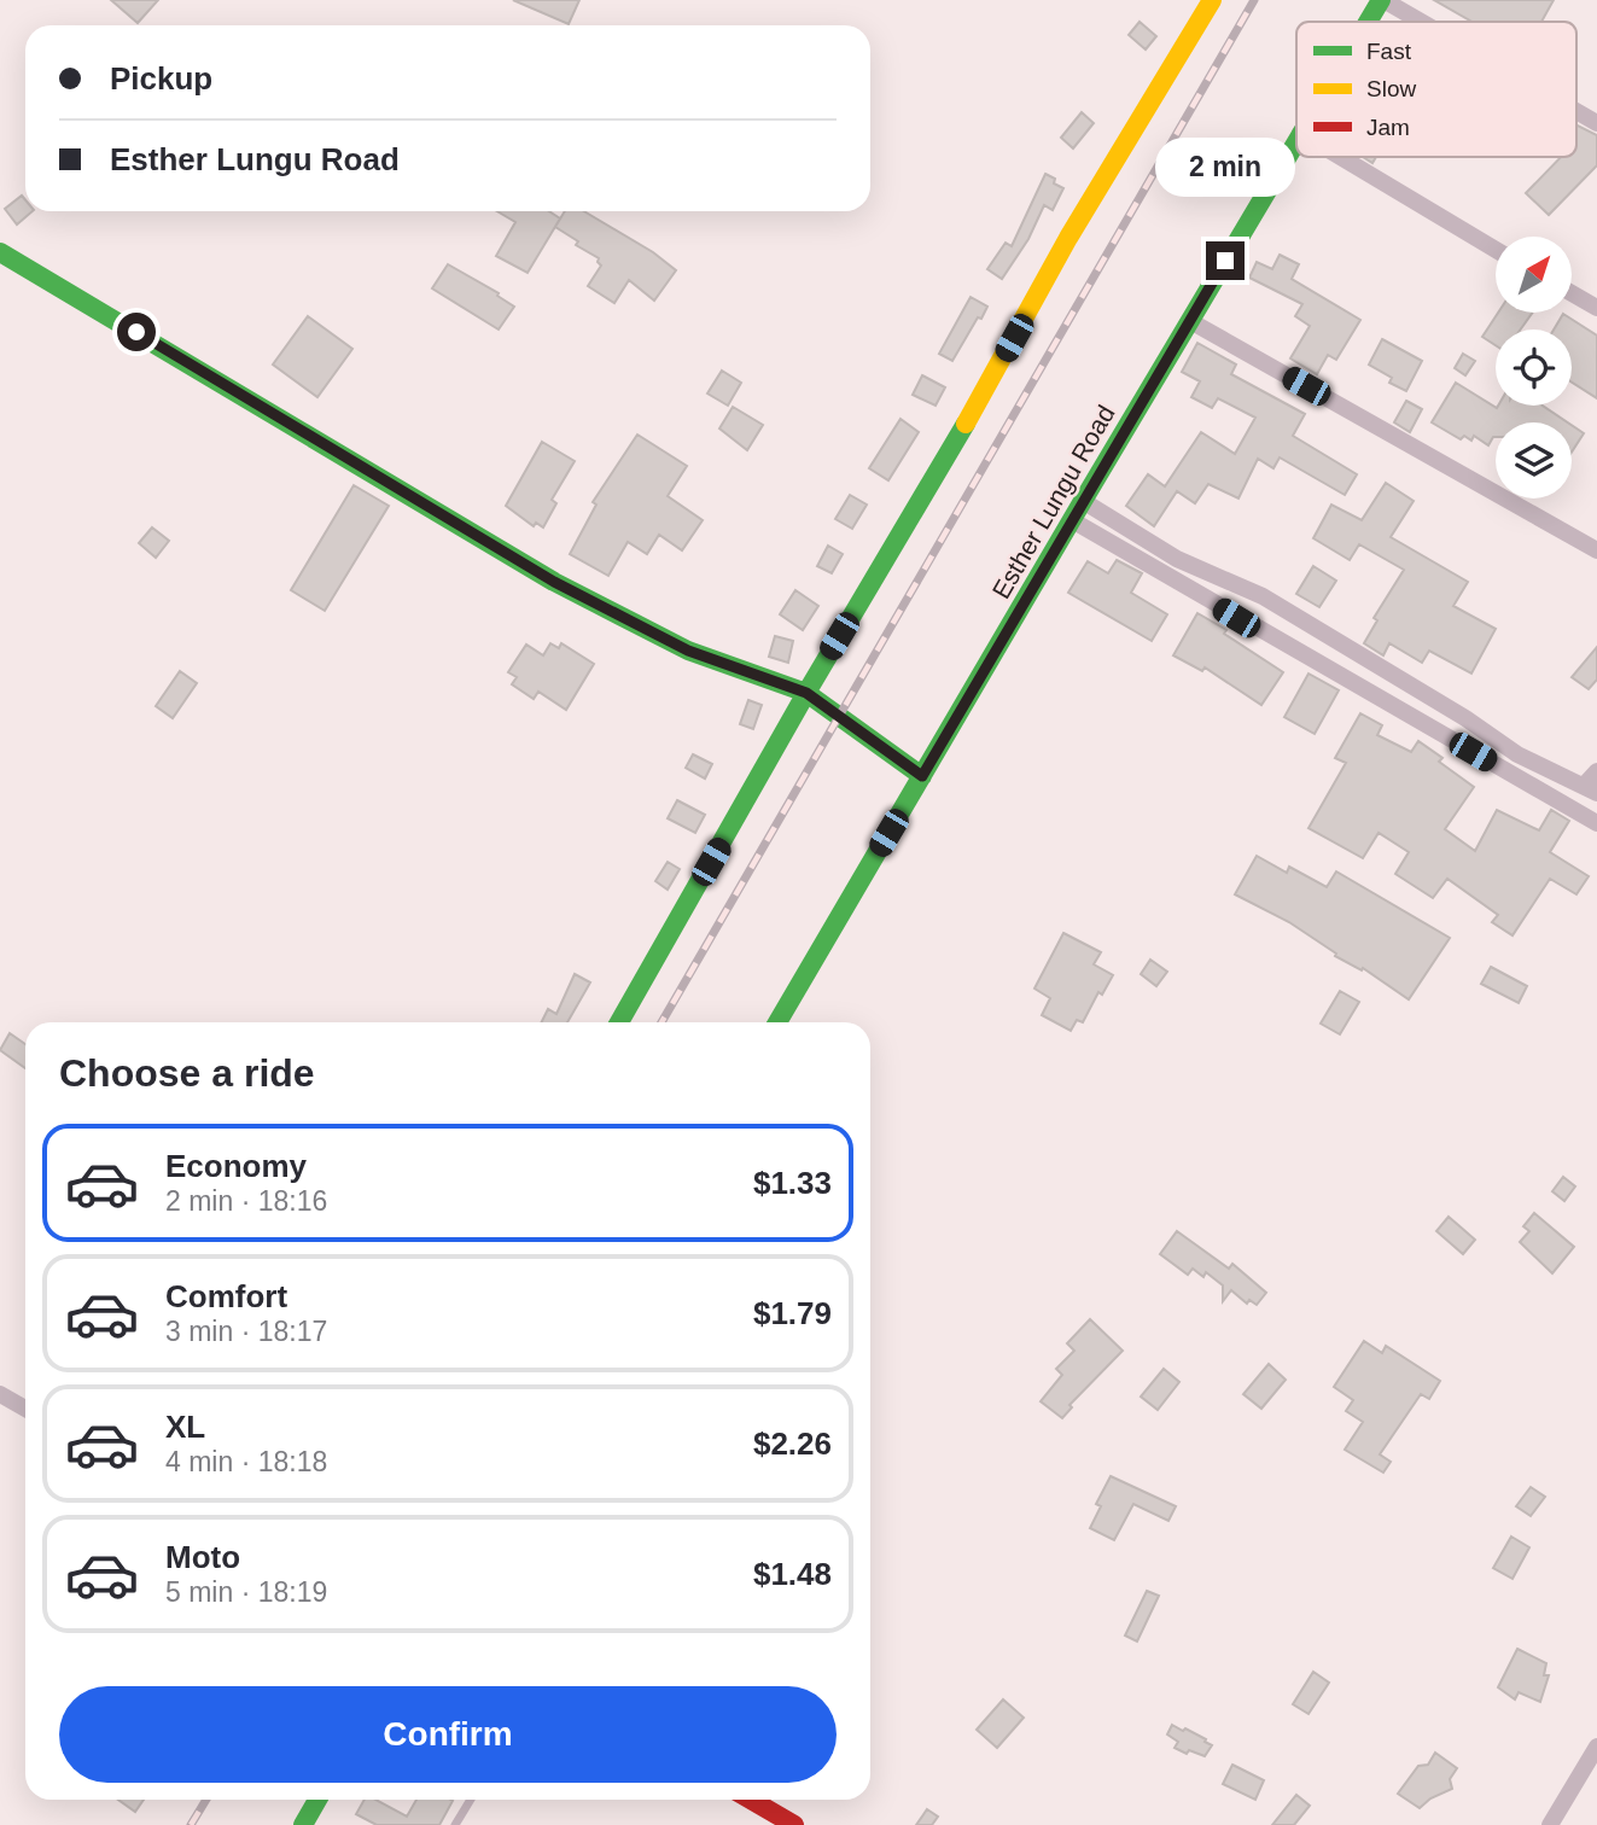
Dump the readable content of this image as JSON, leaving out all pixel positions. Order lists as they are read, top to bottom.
{
  "streets": {
    "street": ["Esther Lungu Road"]
  },
  "legend": ["Fast", "Slow", "Jam"],
  "north": "top right",
  "page": {
    "banner": ["Pickup", "Esther Lungu Road"],
    "bubble": "2 min",
    "heading": "Choose a ride",
    "list": [
      {
        "name": "Economy",
        "note": "2 min · 18:16",
        "value": "$1.33"
      },
      {
        "name": "Comfort",
        "note": "3 min · 18:17",
        "value": "$1.79"
      },
      {
        "name": "XL",
        "note": "4 min · 18:18",
        "value": "$2.26"
      },
      {
        "name": "Moto",
        "note": "5 min · 18:19",
        "value": "$1.48"
      }
    ],
    "buttons": "Confirm"
  }
}
